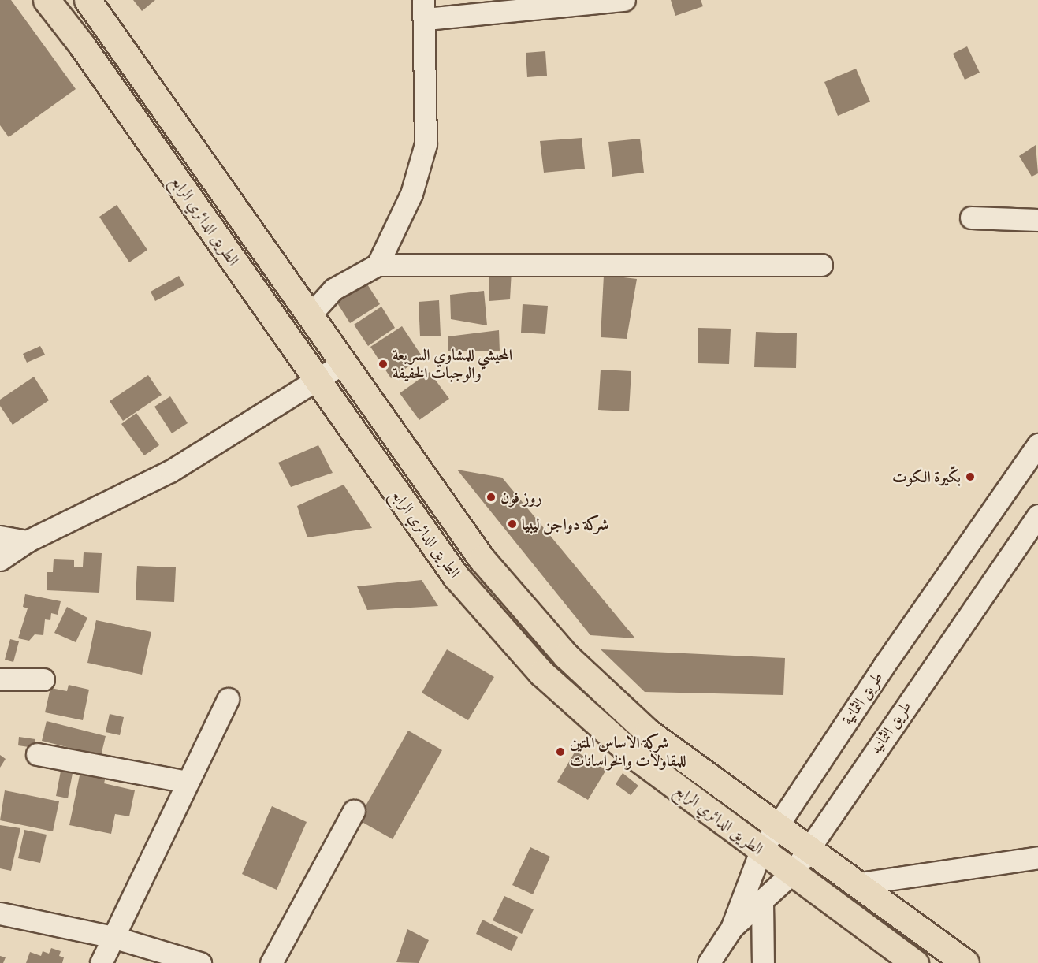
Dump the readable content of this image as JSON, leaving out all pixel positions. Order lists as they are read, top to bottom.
{
  "streets": {
    "main road": ["الطريق الدائري الرابع"],
    "street": ["طريق الثمانية", "طريق الثمانيه"]
  },
  "crossings": [
    ["الطريق الدائري الرابع", "طريق الثمانية"],
    ["الطريق الدائري الرابع", "طريق الثمانيه"],
    ["طريق الثمانية", "طريق الثمانيه"]
  ],
  "places": [
    "المحيشي للمشاوي السريعة والوجبات الخفيفة",
    "بكّيرة الكوت",
    "روز فون",
    "شركة دواجن ليبيا",
    "شركة الاساس المتين للمقاولات والخراسانات"
  ]
}
